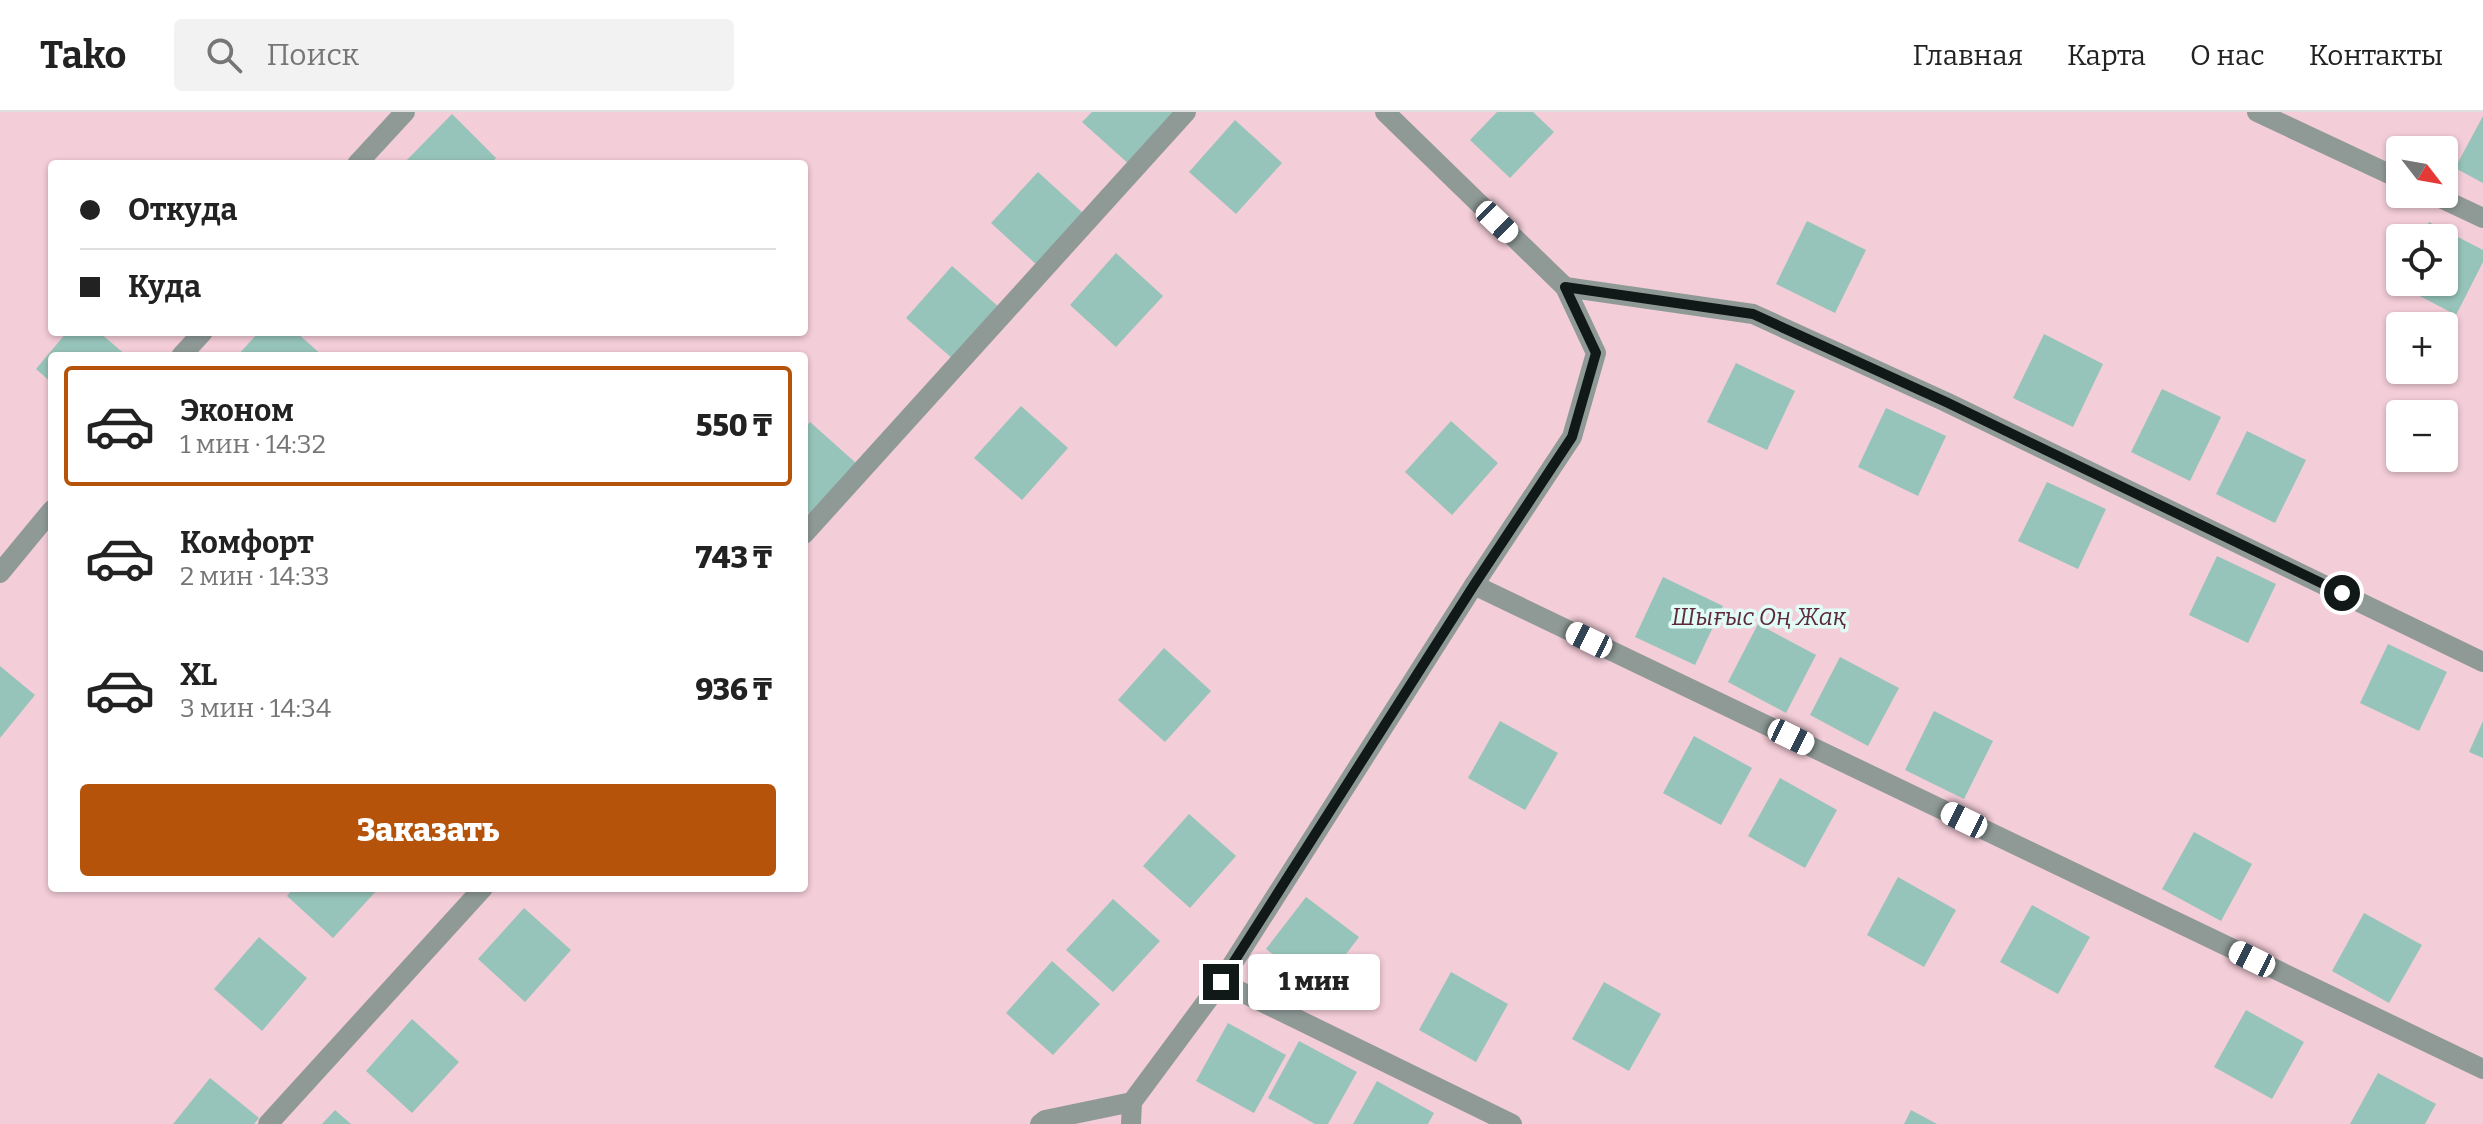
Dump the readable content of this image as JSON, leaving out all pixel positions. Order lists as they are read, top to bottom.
{
  "parks": ["Шығыс Оң Жақ"],
  "north": "bottom right",
  "page": {
    "header": "Tako",
    "search": "Поиск",
    "nav": [
      "Главная",
      "Карта",
      "О нас",
      "Контакты"
    ],
    "map_buttons": ["+", "−"],
    "banner": ["Откуда", "Куда"],
    "list": [
      {
        "name": "Эконом",
        "note": "1 мин · 14:32",
        "value": "550 ₸"
      },
      {
        "name": "Комфорт",
        "note": "2 мин · 14:33",
        "value": "743 ₸"
      },
      {
        "name": "XL",
        "note": "3 мин · 14:34",
        "value": "936 ₸"
      }
    ],
    "buttons": "Заказать",
    "bubble": "1 мин"
  }
}
